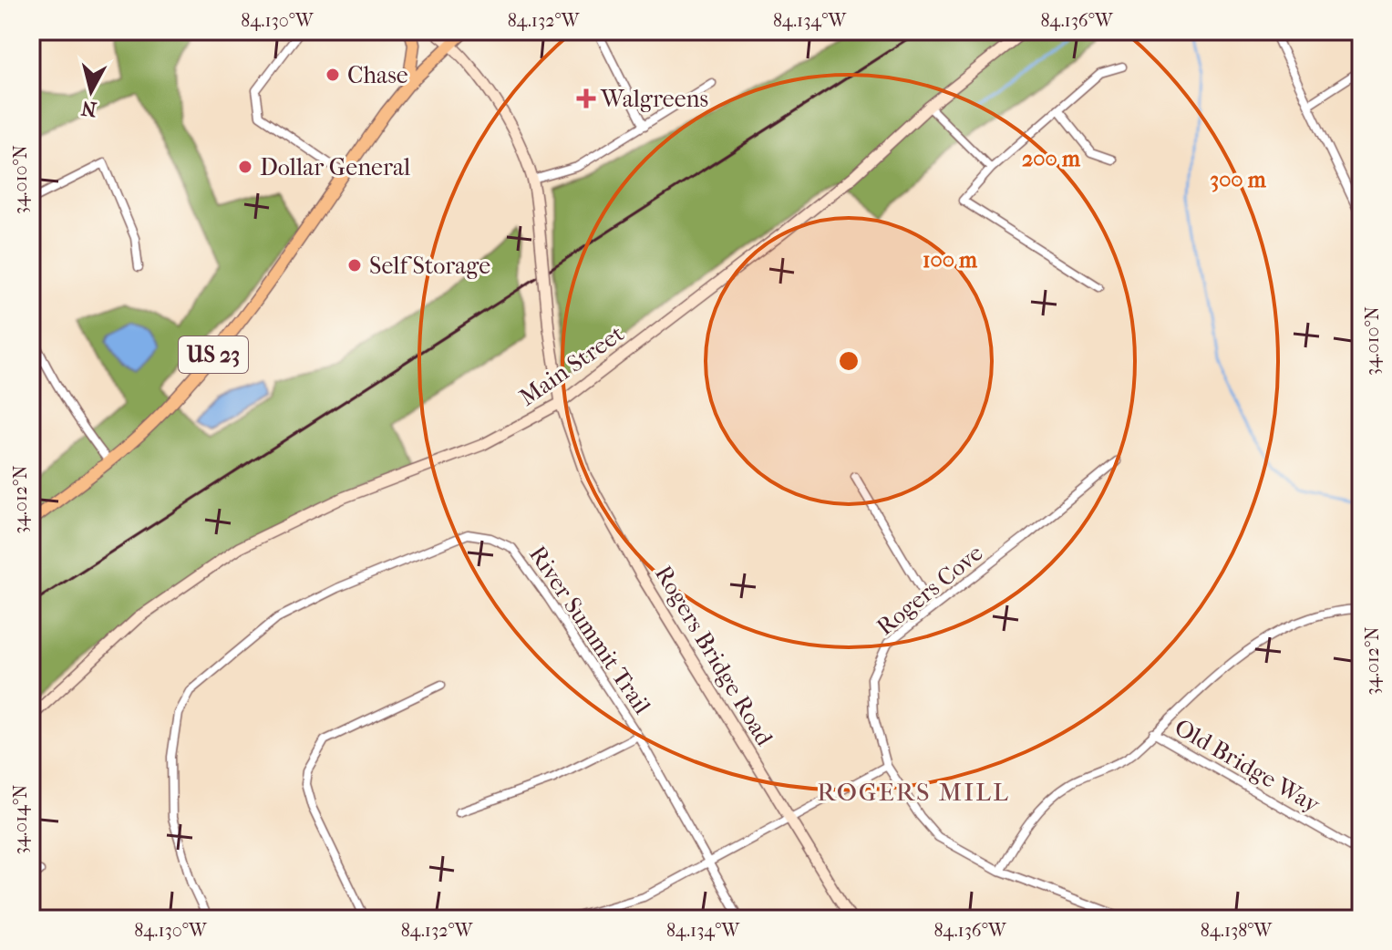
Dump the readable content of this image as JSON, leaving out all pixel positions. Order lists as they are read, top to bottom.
{
  "streets": {
    "main road": ["US 23"],
    "street": [
      "Main Street",
      "Rogers Cove",
      "River Summit Trail",
      "Rogers Bridge Road",
      "Old Bridge Way"
    ]
  },
  "crossings": [
    ["US 23", "Rogers Bridge Road"],
    ["Main Street", "Rogers Bridge Road"]
  ],
  "districts": ["ROGERS MILL"],
  "places": {
    "other": ["Chase", "Dollar General", "Self Storage"],
    "health": ["Walgreens"]
  },
  "north": "bottom",
  "coordinates": [
    "84.130°W",
    "84.132°W",
    "84.134°W",
    "84.136°W",
    "34.010°N",
    "34.012°N",
    "34.014°N",
    "84.138°W"
  ],
  "rings": ["200 m", "300 m", "100 m"]
}
